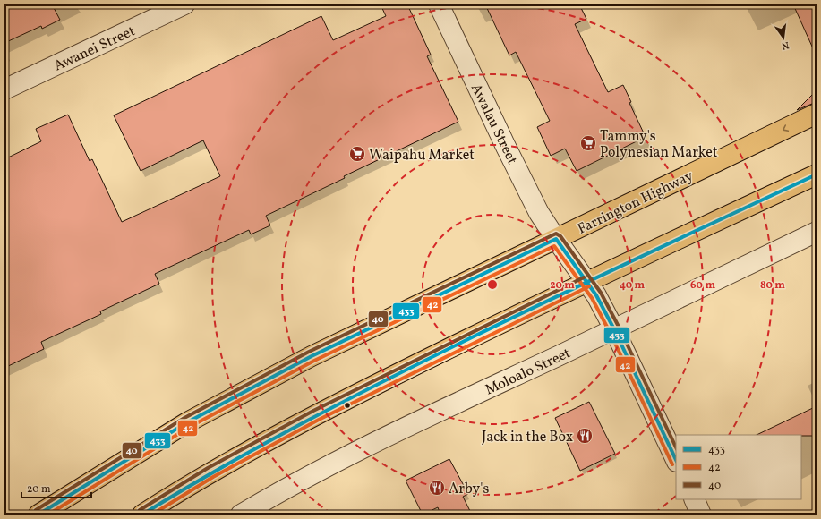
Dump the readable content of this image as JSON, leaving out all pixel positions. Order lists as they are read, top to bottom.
{
  "streets": {
    "main road": ["Farrington Highway"],
    "street": ["Awanei Street", "Awalau Street", "Moloalo Street"]
  },
  "crossings": [
    ["Awalau Street", "Farrington Highway"],
    ["Awalau Street", "Moloalo Street"]
  ],
  "places": {
    "supermarket": ["Tammy's Polynesian Market", "Waipahu Market"],
    "restaurant": ["Jack in the Box", "Arby's"]
  },
  "lines": ["transit line 433", "transit line 40", "transit line 42"],
  "legend": ["433", "42", "40"],
  "scale_bar": "20 m",
  "north": "bottom",
  "rings": [
    "20 m",
    "40 m",
    "60 m",
    "80 m"
  ]
}
